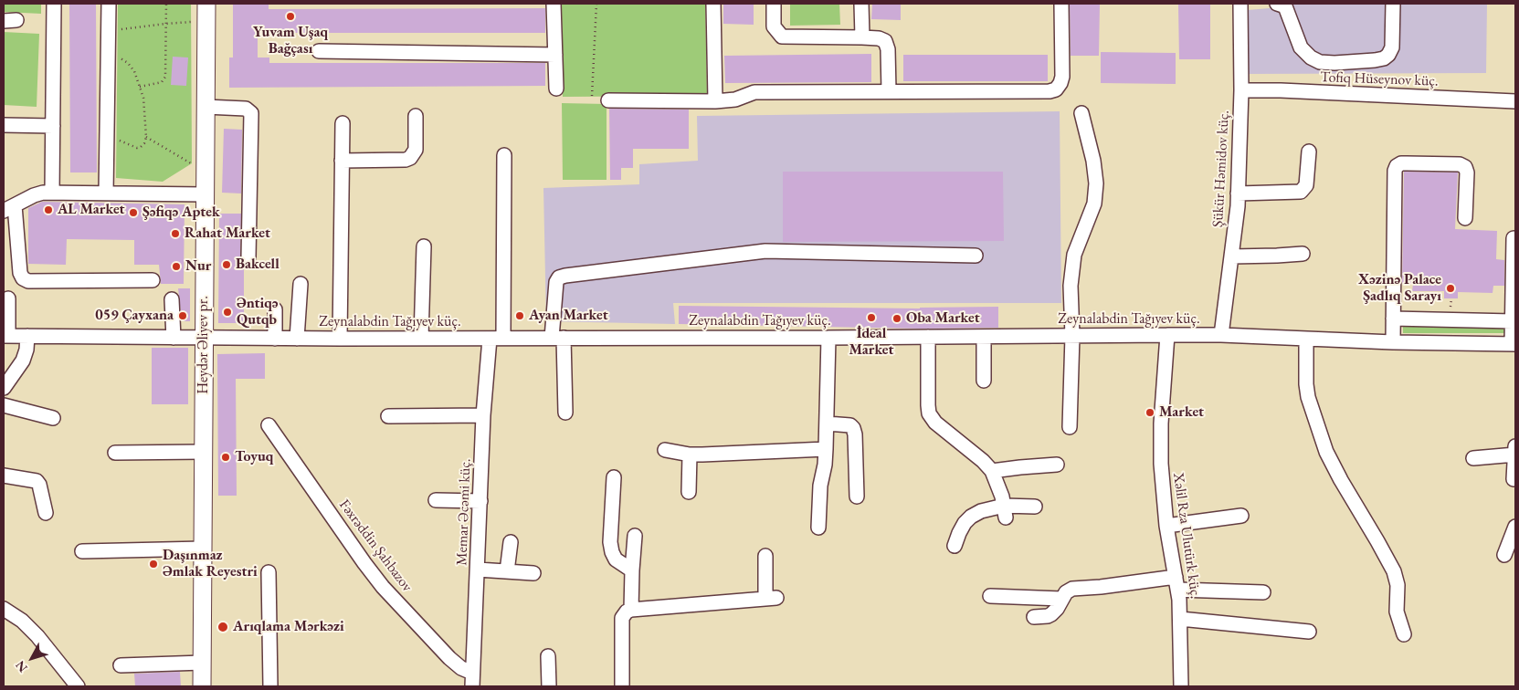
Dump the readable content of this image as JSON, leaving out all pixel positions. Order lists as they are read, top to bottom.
{
  "streets": {
    "main road": ["Heydər Əliyev pr."],
    "street": [
      "Tofiq Hüseynov küç.",
      "Şükür Həmidov küç.",
      "Zeynalabdin Tağıyev küç.",
      "Memar Əcəmi küç.",
      "Xəlil Rza Ulutürk küç.",
      "Fəxrəddin Şahbazov"
    ]
  },
  "crossings": [
    ["Tofiq Hüseynov küç.", "Şükür Həmidov küç."],
    ["Şükür Həmidov küç.", "Zeynalabdin Tağıyev küç."],
    ["Zeynalabdin Tağıyev küç.", "Heydər Əliyev pr."],
    ["Zeynalabdin Tağıyev küç.", "Memar Əcəmi küç."],
    ["Zeynalabdin Tağıyev küç.", "Xəlil Rza Ulutürk küç."],
    ["Memar Əcəmi küç.", "Fəxrəddin Şahbazov"]
  ],
  "places": [
    "Yuvam Uşaq Bağçası",
    "AL Market",
    "Şəfiqə Aptek",
    "Rahat Market",
    "Bakcell",
    "Nur",
    "Xәzinә Palace Şadlıq Sarayı",
    "Əntiqə Qutqb",
    "059 Çayxana",
    "Ayan Market",
    "İdeal Market",
    "Oba Market",
    "Market",
    "Toyuq",
    "Daşınmaz Əmlak Reyestri",
    "Arıqlama Mərkəzi"
  ],
  "north": "bottom left"
}
